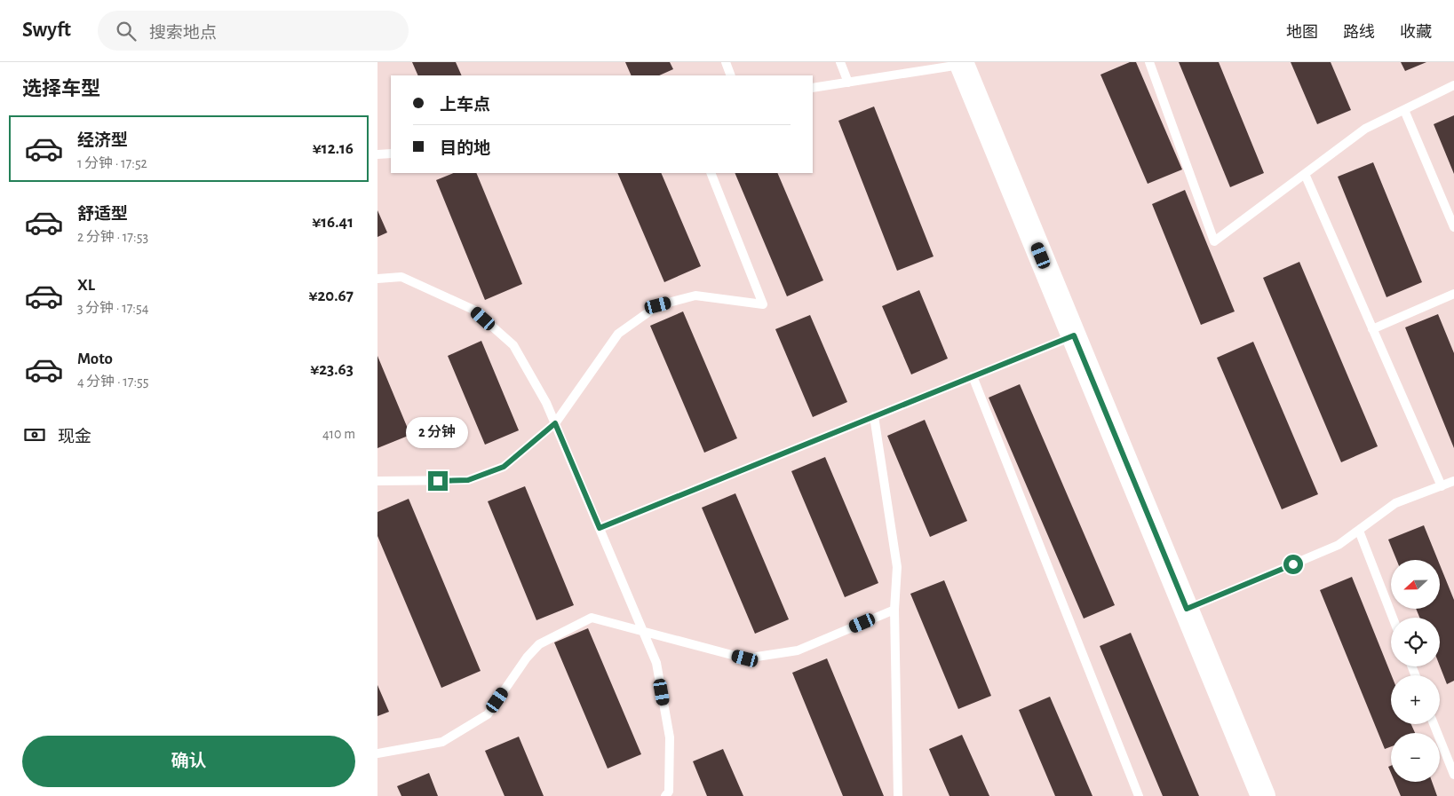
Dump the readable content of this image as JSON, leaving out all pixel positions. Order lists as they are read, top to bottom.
{
  "north": "left",
  "page": {
    "header": "Swyft",
    "search": "搜索地点",
    "nav": ["地图", "路线", "收藏"],
    "heading": "选择车型",
    "banner": ["上车点", "目的地"],
    "list": [
      {
        "name": "经济型",
        "note": "1 分钟 · 17:52",
        "value": "¥12.16"
      },
      {
        "name": "舒适型",
        "note": "2 分钟 · 17:53",
        "value": "¥16.41"
      },
      {
        "name": "XL",
        "note": "3 分钟 · 17:54",
        "value": "¥20.67"
      },
      {
        "name": "Moto",
        "note": "4 分钟 · 17:55",
        "value": "¥23.63"
      }
    ],
    "pay": ["现金", "410 m"],
    "bubble": "2 分钟",
    "map_buttons": ["+", "−"],
    "buttons": "确认"
  }
}
